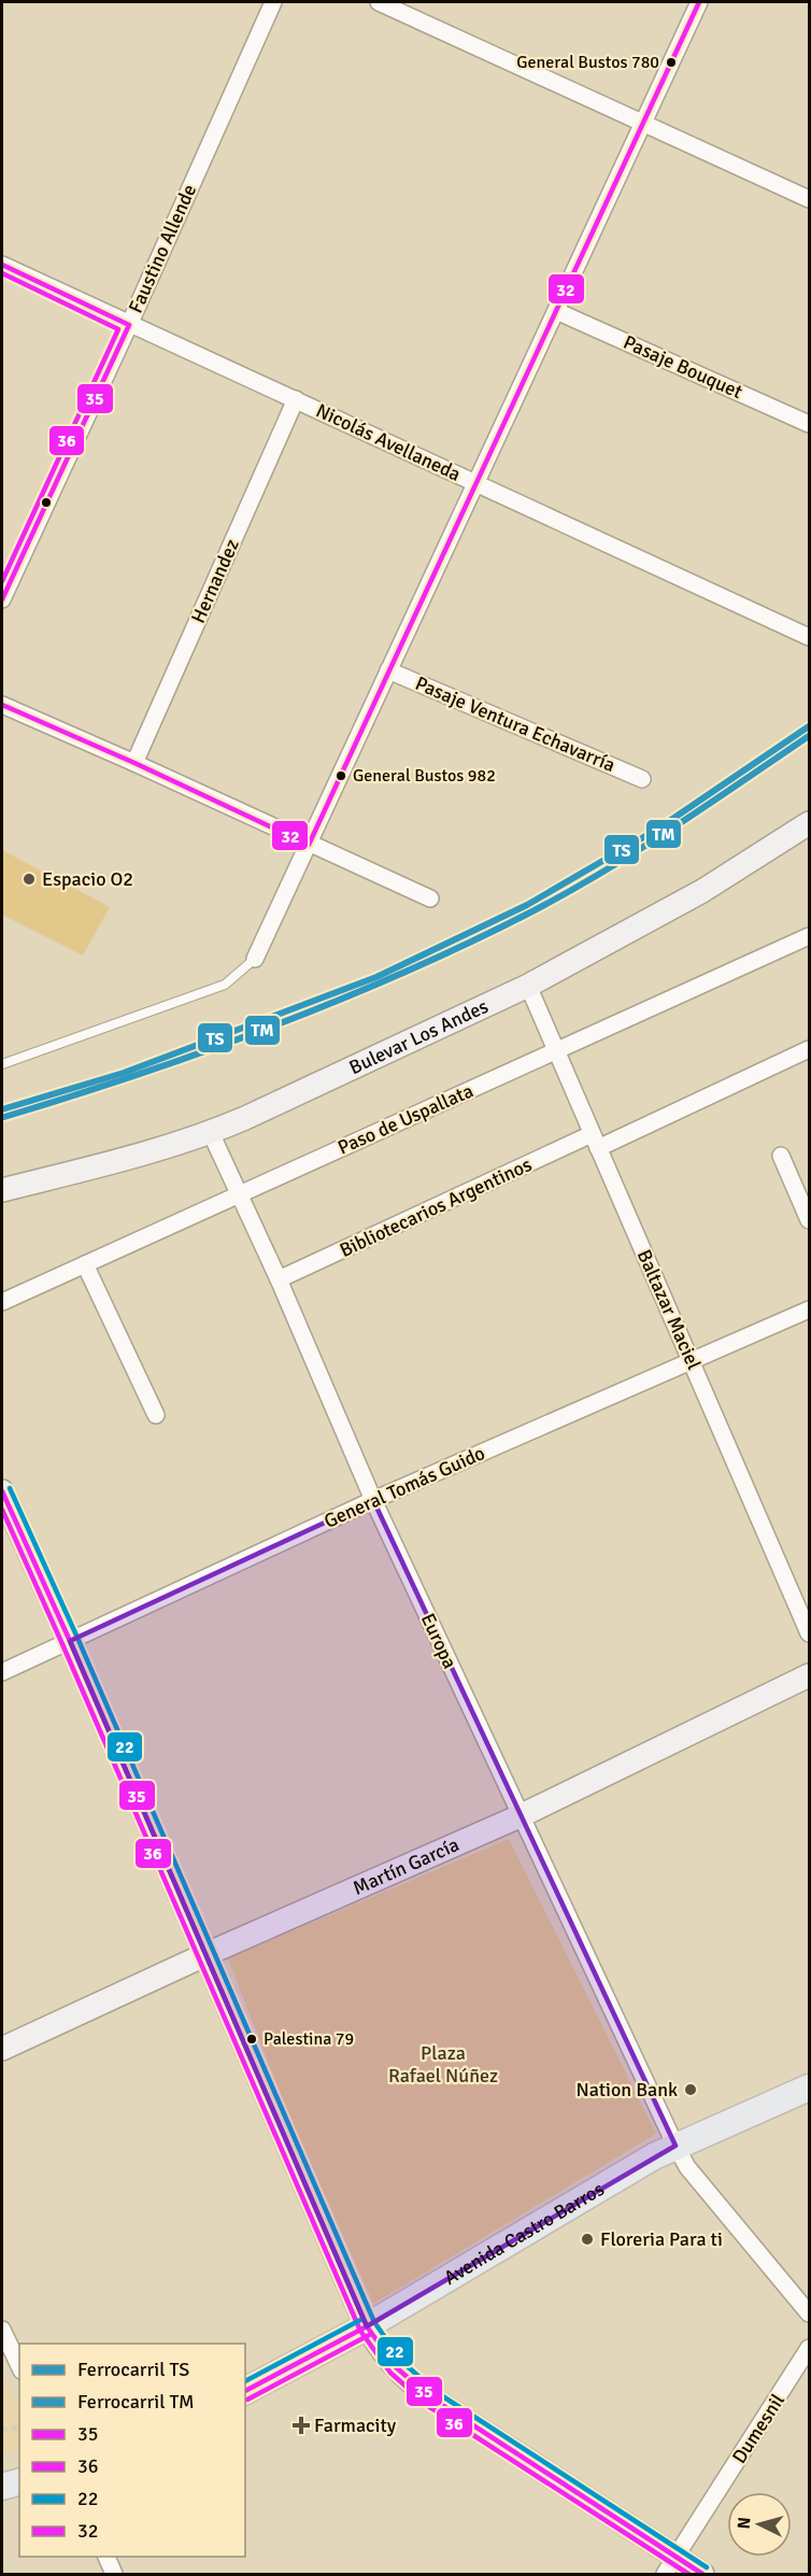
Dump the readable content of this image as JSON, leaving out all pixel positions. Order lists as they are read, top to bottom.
{
  "streets": {
    "main road": ["Bulevar Los Andes", "Martín García", "Avenida Castro Barros"],
    "street": [
      "Faustino Allende",
      "Pasaje Bouquet",
      "Nicolás Avellaneda",
      "Hernandez",
      "Pasaje Ventura Echavarría",
      "Paso de Uspallata",
      "Bibliotecarios Argentinos",
      "Baltazar Maciel",
      "General Tomás Guido",
      "Europa",
      "Dumesnil"
    ]
  },
  "crossings": [
    ["Faustino Allende", "Nicolás Avellaneda"],
    ["Nicolás Avellaneda", "Hernandez"],
    ["Bulevar Los Andes", "Baltazar Maciel"],
    ["Bulevar Los Andes", "Europa"],
    ["Paso de Uspallata", "Baltazar Maciel"],
    ["Paso de Uspallata", "Europa"],
    ["Bibliotecarios Argentinos", "Baltazar Maciel"],
    ["Bibliotecarios Argentinos", "Europa"],
    ["Baltazar Maciel", "General Tomás Guido"],
    ["General Tomás Guido", "Europa"],
    ["Europa", "Martín García"],
    ["Europa", "Avenida Castro Barros"]
  ],
  "parks": ["Plaza Rafael Núñez"],
  "places": {
    "other": [
      "General Bustos 780",
      "General Bustos 982",
      "Espacio O2",
      "Palestina 79",
      "Nation Bank",
      "Floreria Para ti"
    ],
    "health": ["Farmacity"]
  },
  "lines": [
    "transit line 32",
    "transit line 35",
    "transit line 36",
    "rail line TS",
    "rail line TM",
    "transit line 22"
  ],
  "legend": [
    "Ferrocarril TS",
    "Ferrocarril TM",
    "35",
    "36",
    "22",
    "32"
  ],
  "north": "left"
}
